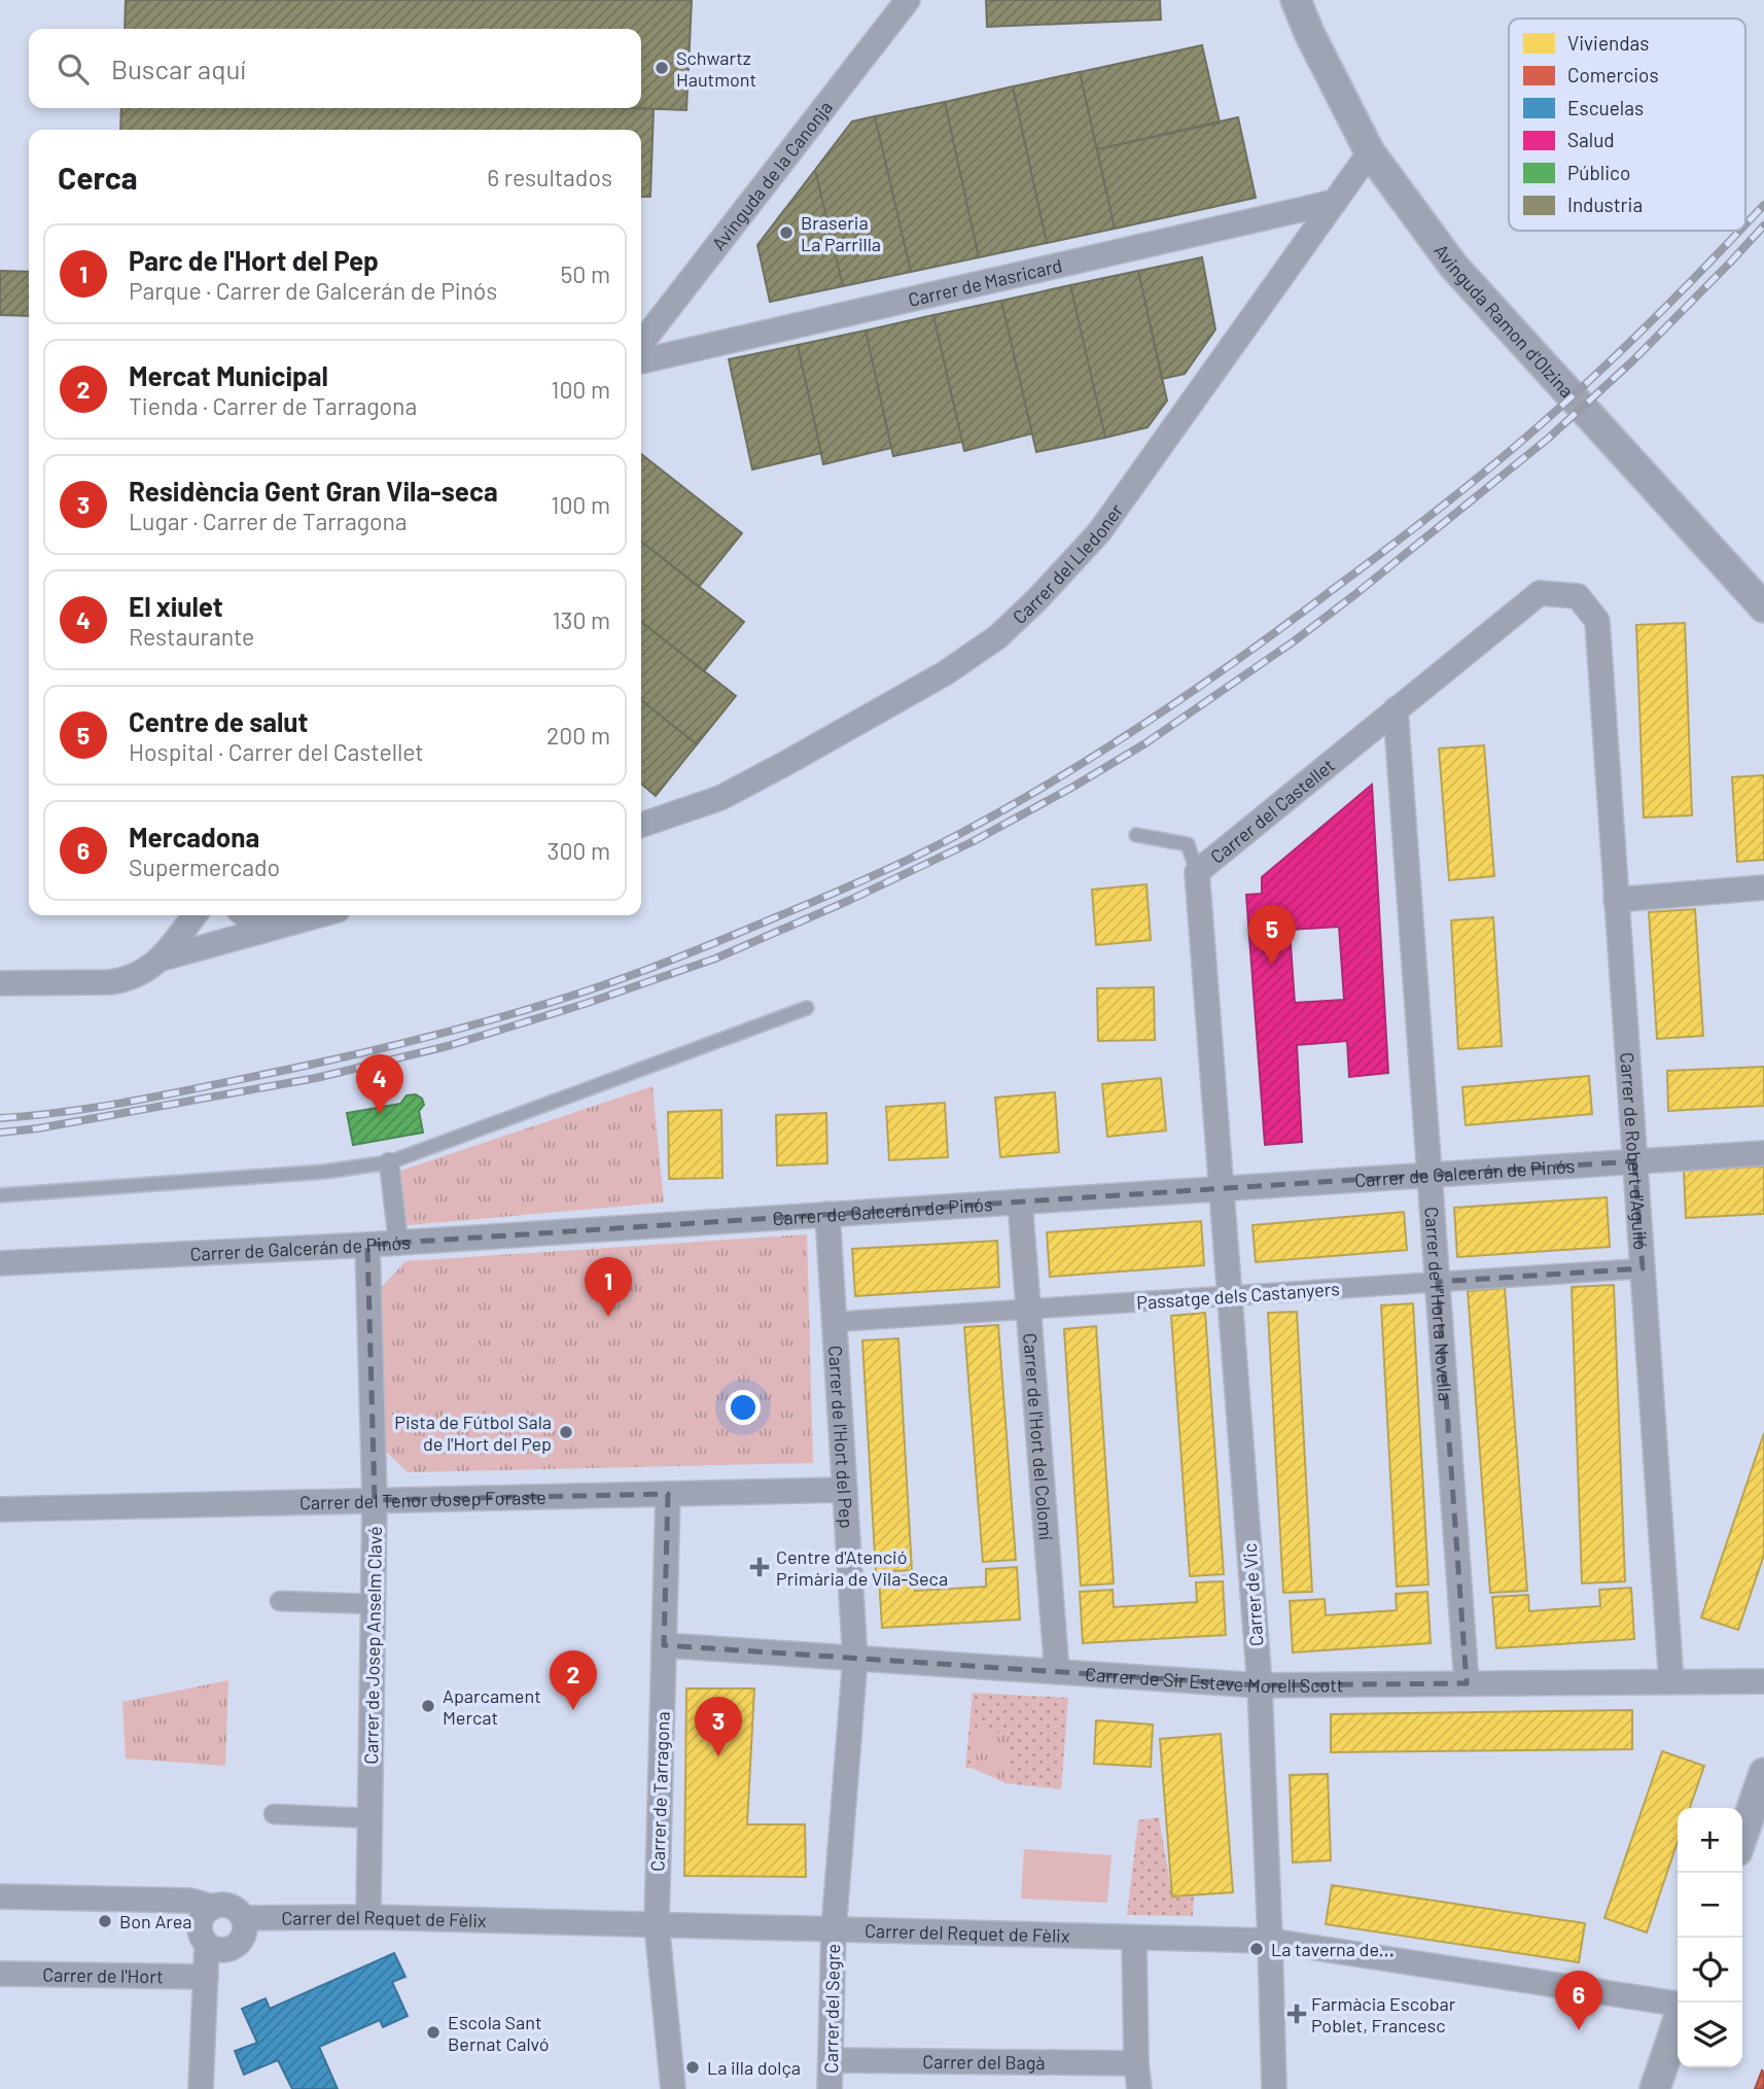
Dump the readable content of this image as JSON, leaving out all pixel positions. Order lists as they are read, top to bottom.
{
  "streets": {
    "street": [
      "Avinguda de la Canonja",
      "Carrer de Masricard",
      "Avinguda Ramon d'Olzina",
      "Carrer del Lledoner",
      "Carrer del Castellet",
      "Carrer de Robert d'Aguiló",
      "Carrer de Galcerán de Pinós",
      "Passatge dels Castanyers",
      "Carrer de l''Horta Novella",
      "Carrer de l'Hort del Pep",
      "Carrer de l'Hort del Colomí",
      "Carrer del Tenor Josep Foraste",
      "Carrer de Vic",
      "Carrer de Josep Anselm Clavé",
      "Carrer de Sir Esteve Morell Scott",
      "Carrer de Tarragona",
      "Carrer del Requet de Fèlix",
      "Carrer de l'Hort",
      "Carrer del Segre",
      "Carrer del Bagà"
    ]
  },
  "crossings": [
    ["Carrer de Masricard", "Carrer del Lledoner"],
    ["Avinguda Ramon d'Olzina", "Carrer del Lledoner"],
    ["Carrer del Castellet", "Carrer de Robert d'Aguiló"],
    ["Carrer del Castellet", "Carrer de Galcerán de Pinós"],
    ["Carrer del Castellet", "Carrer de l''Horta Novella"],
    ["Carrer del Castellet", "Carrer de Vic"],
    ["Carrer de Robert d'Aguiló", "Carrer de Galcerán de Pinós"],
    ["Carrer de Robert d'Aguiló", "Passatge dels Castanyers"],
    ["Carrer de Robert d'Aguiló", "Carrer de Sir Esteve Morell Scott"],
    ["Carrer de Galcerán de Pinós", "Carrer de l''Horta Novella"],
    ["Carrer de Galcerán de Pinós", "Carrer de l'Hort del Pep"],
    ["Carrer de Galcerán de Pinós", "Carrer de l'Hort del Colomí"],
    ["Carrer de Galcerán de Pinós", "Carrer de Vic"],
    ["Carrer de Galcerán de Pinós", "Carrer de Josep Anselm Clavé"],
    ["Passatge dels Castanyers", "Carrer de l''Horta Novella"],
    ["Passatge dels Castanyers", "Carrer de l'Hort del Pep"],
    ["Passatge dels Castanyers", "Carrer de l'Hort del Colomí"],
    ["Passatge dels Castanyers", "Carrer de Vic"],
    ["Carrer de l''Horta Novella", "Carrer de Sir Esteve Morell Scott"],
    ["Carrer de l'Hort del Pep", "Carrer del Tenor Josep Foraste"],
    ["Carrer de l'Hort del Pep", "Carrer de Sir Esteve Morell Scott"],
    ["Carrer de l'Hort del Pep", "Carrer del Requet de Fèlix"],
    ["Carrer de l'Hort del Pep", "Carrer del Segre"],
    ["Carrer de l'Hort del Colomí", "Carrer de Sir Esteve Morell Scott"],
    ["Carrer del Tenor Josep Foraste", "Carrer de Josep Anselm Clavé"],
    ["Carrer del Tenor Josep Foraste", "Carrer de Tarragona"],
    ["Carrer de Vic", "Carrer de Sir Esteve Morell Scott"],
    ["Carrer de Vic", "Carrer del Requet de Fèlix"],
    ["Carrer de Josep Anselm Clavé", "Carrer del Requet de Fèlix"],
    ["Carrer de Sir Esteve Morell Scott", "Carrer de Tarragona"],
    ["Carrer de Tarragona", "Carrer del Requet de Fèlix"],
    ["Carrer del Requet de Fèlix", "Carrer del Segre"],
    ["Carrer del Segre", "Carrer del Bagà"]
  ],
  "places": {
    "other": [
      "Schwartz Hautmont",
      "Braseria La Parrilla",
      "Pista de Fútbol Sala de l'Hort del Pep",
      "Aparcament Mercat",
      "Bon Area",
      "La taverna de...",
      "Escola Sant Bernat Calvó",
      "La illa dolça"
    ],
    "health": ["Centre d'Atenció Primària de Vila-Seca", "Farmàcia Escobar Poblet, Francesc"]
  },
  "legend": [
    "Viviendas",
    "Comercios",
    "Escuelas",
    "Salud",
    "Público",
    "Industria"
  ],
  "page": {
    "search": "Buscar aquí",
    "heading": ["Cerca", "6 resultados"],
    "list": [
      {
        "mark": "1",
        "name": "Parc de l'Hort del Pep",
        "note": "Parque · Carrer de Galcerán de Pinós",
        "value": "50 m"
      },
      {
        "mark": "2",
        "name": "Mercat Municipal",
        "note": "Tienda · Carrer de Tarragona",
        "value": "100 m"
      },
      {
        "mark": "3",
        "name": "Residència Gent Gran Vila-seca",
        "note": "Lugar · Carrer de Tarragona",
        "value": "100 m"
      },
      {
        "mark": "4",
        "name": "El xiulet",
        "note": "Restaurante",
        "value": "130 m"
      },
      {
        "mark": "5",
        "name": "Centre de salut",
        "note": "Hospital · Carrer del Castellet",
        "value": "200 m"
      },
      {
        "mark": "6",
        "name": "Mercadona",
        "note": "Supermercado",
        "value": "300 m"
      }
    ],
    "pins": [
      "5",
      "4",
      "1",
      "2",
      "3",
      "6"
    ],
    "map_buttons": ["+", "−"]
  }
}
